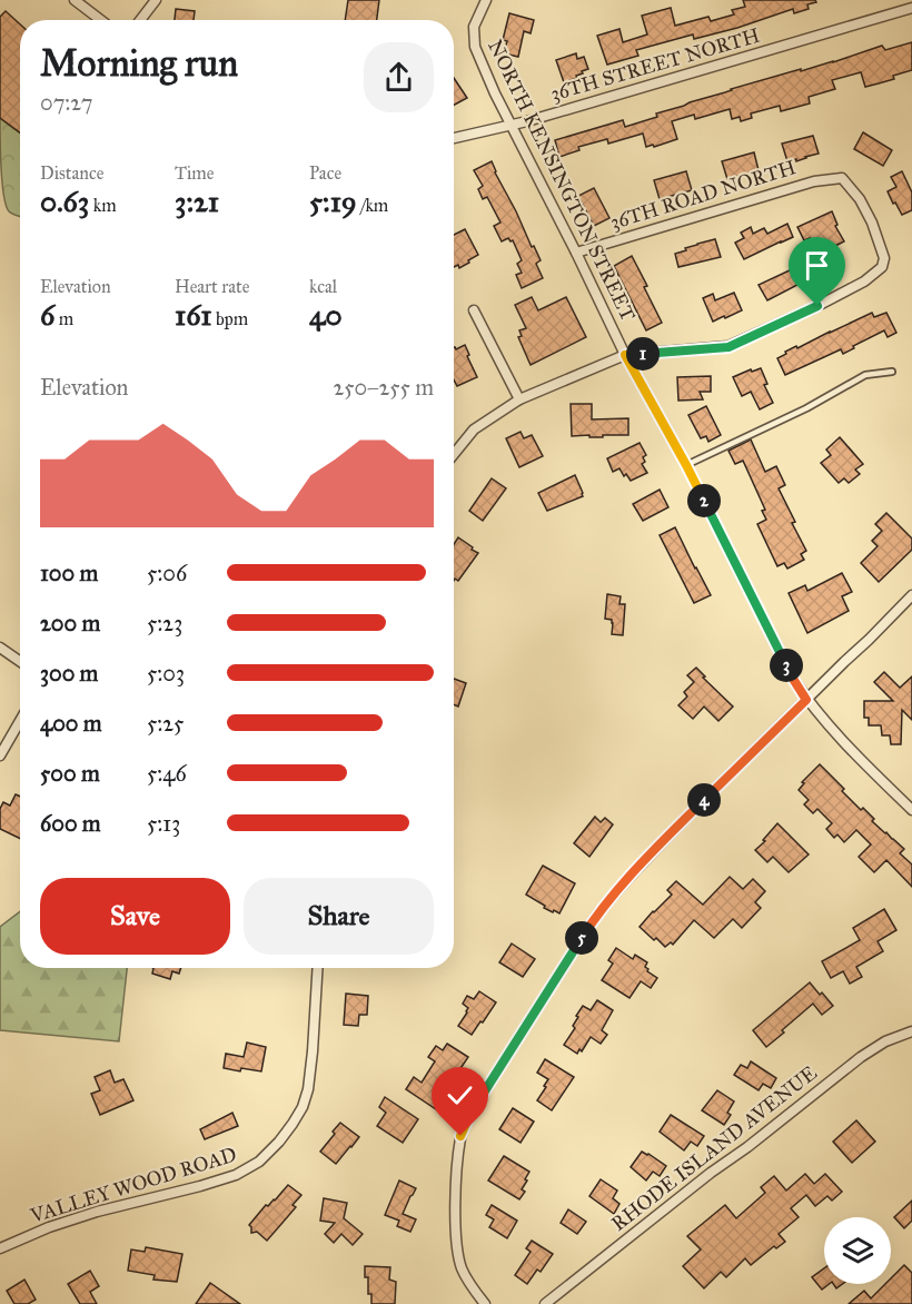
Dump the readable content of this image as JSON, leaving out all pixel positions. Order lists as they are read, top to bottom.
{
  "streets": {
    "street": [
      "36TH STREET NORTH",
      "NORTH KENSINGTON STREET",
      "36TH ROAD NORTH",
      "RHODE ISLAND AVENUE",
      "VALLEY WOOD ROAD"
    ]
  },
  "crossings": [
    ["36TH STREET NORTH", "NORTH KENSINGTON STREET"],
    ["NORTH KENSINGTON STREET", "36TH ROAD NORTH"]
  ],
  "page": {
    "heading": ["Morning run", "07:27"],
    "stats": [
      ["Distance", "0.63 km"],
      ["Time", "3:21"],
      ["Pace", "5:19 /km"],
      ["Elevation", "6 m"],
      ["Heart rate", "161 bpm"],
      ["kcal", "40"]
    ],
    "pins": [
      "1",
      "2",
      "3",
      "4",
      "5"
    ],
    "chart": ["Elevation", "250–255 m"],
    "list": [
      {
        "name": "100 m",
        "note": "5:06"
      },
      {
        "name": "200 m",
        "note": "5:23"
      },
      {
        "name": "300 m",
        "note": "5:03"
      },
      {
        "name": "400 m",
        "note": "5:25"
      },
      {
        "name": "500 m",
        "note": "5:46"
      },
      {
        "name": "600 m",
        "note": "5:13"
      }
    ],
    "buttons": ["Save", "Share"]
  }
}
